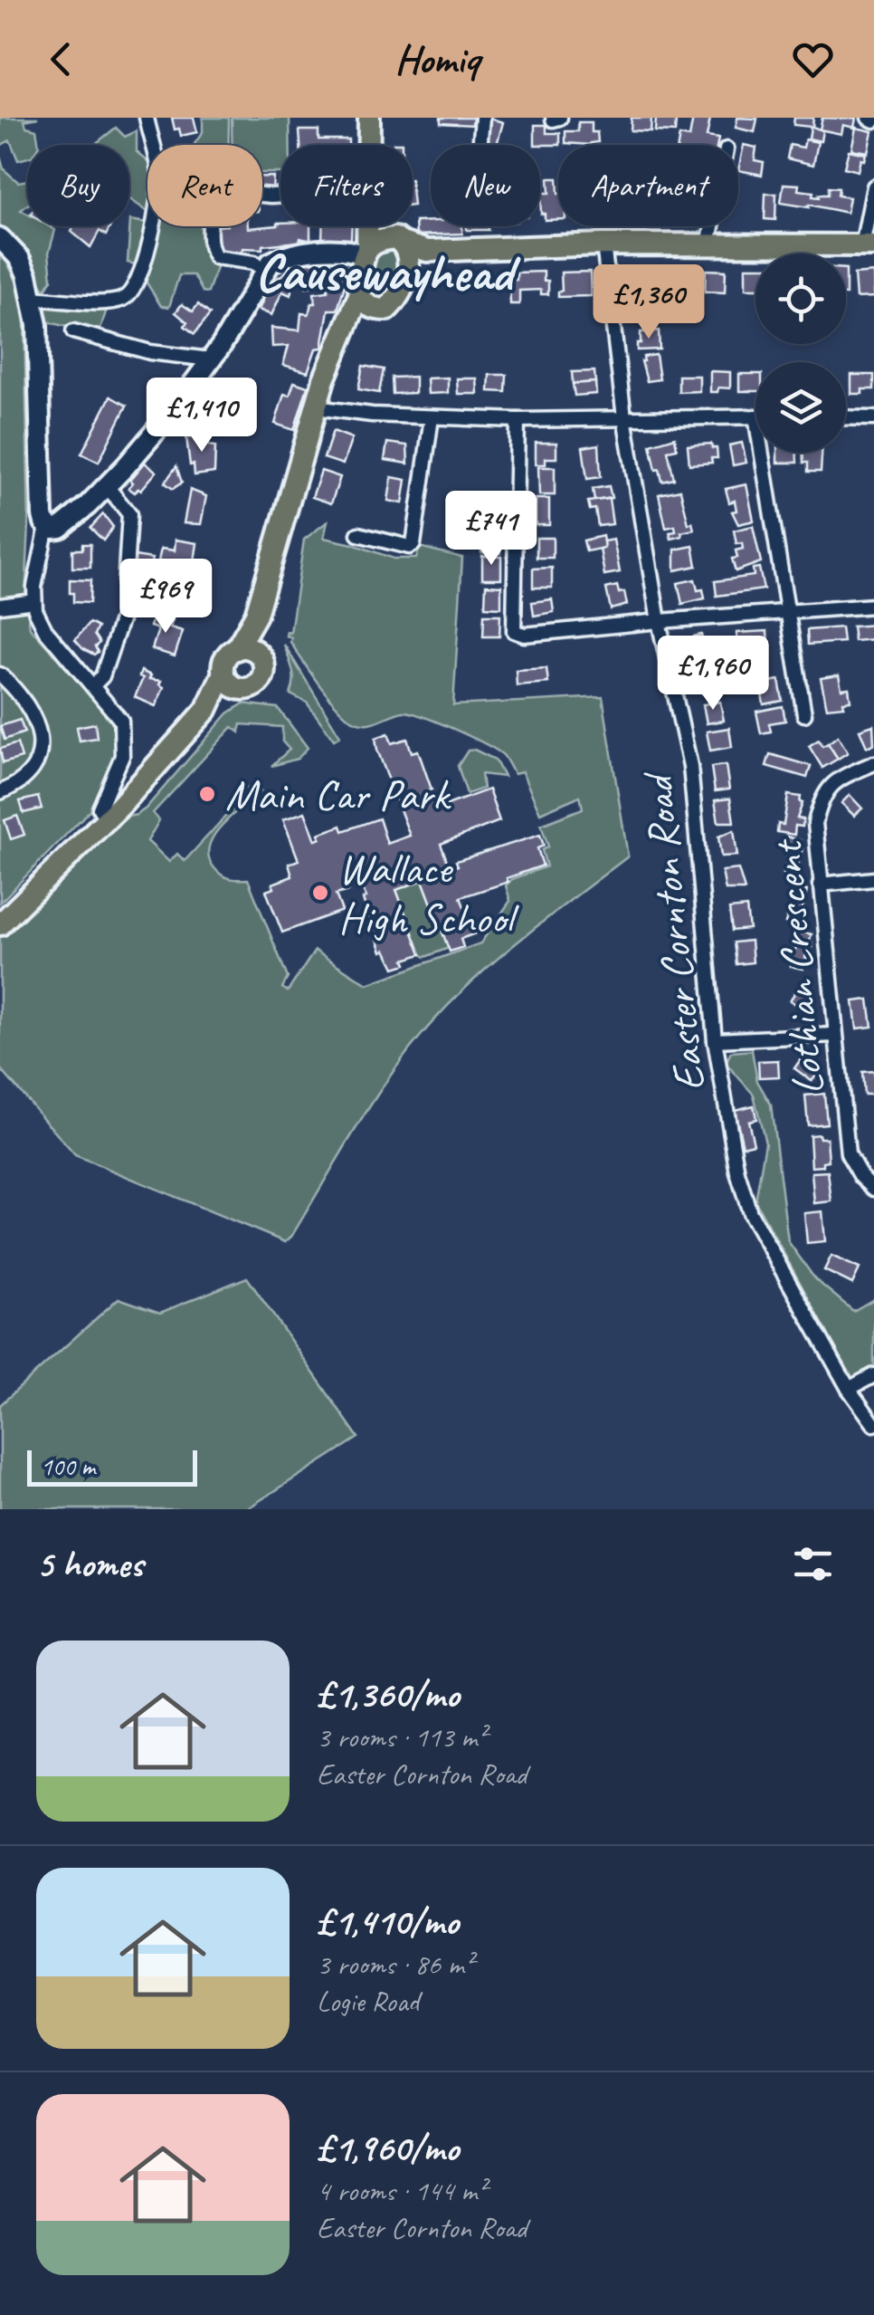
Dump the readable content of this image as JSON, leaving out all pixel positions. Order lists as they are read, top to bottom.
{
  "streets": {
    "street": ["Easter Cornton Road", "Lothian Crescent"]
  },
  "districts": ["Causewayhead"],
  "places": ["Main Car Park", "Wallace High School"],
  "scale_bar": "100 m",
  "page": {
    "header": "Homiq",
    "chip": [
      "Buy",
      "Rent",
      "Filters",
      "New",
      "Apartment"
    ],
    "price": [
      "£1,360",
      "£1,410",
      "£741",
      "£969",
      "£1,960"
    ],
    "scale": "100 m",
    "heading": "5 homes",
    "list": [
      {
        "name": "£1,360/mo",
        "note": "3 rooms · 113 m² · Easter Cornton Road"
      },
      {
        "name": "£1,410/mo",
        "note": "3 rooms · 86 m² · Logie Road"
      },
      {
        "name": "£1,960/mo",
        "note": "4 rooms · 144 m² · Easter Cornton Road"
      }
    ]
  }
}
